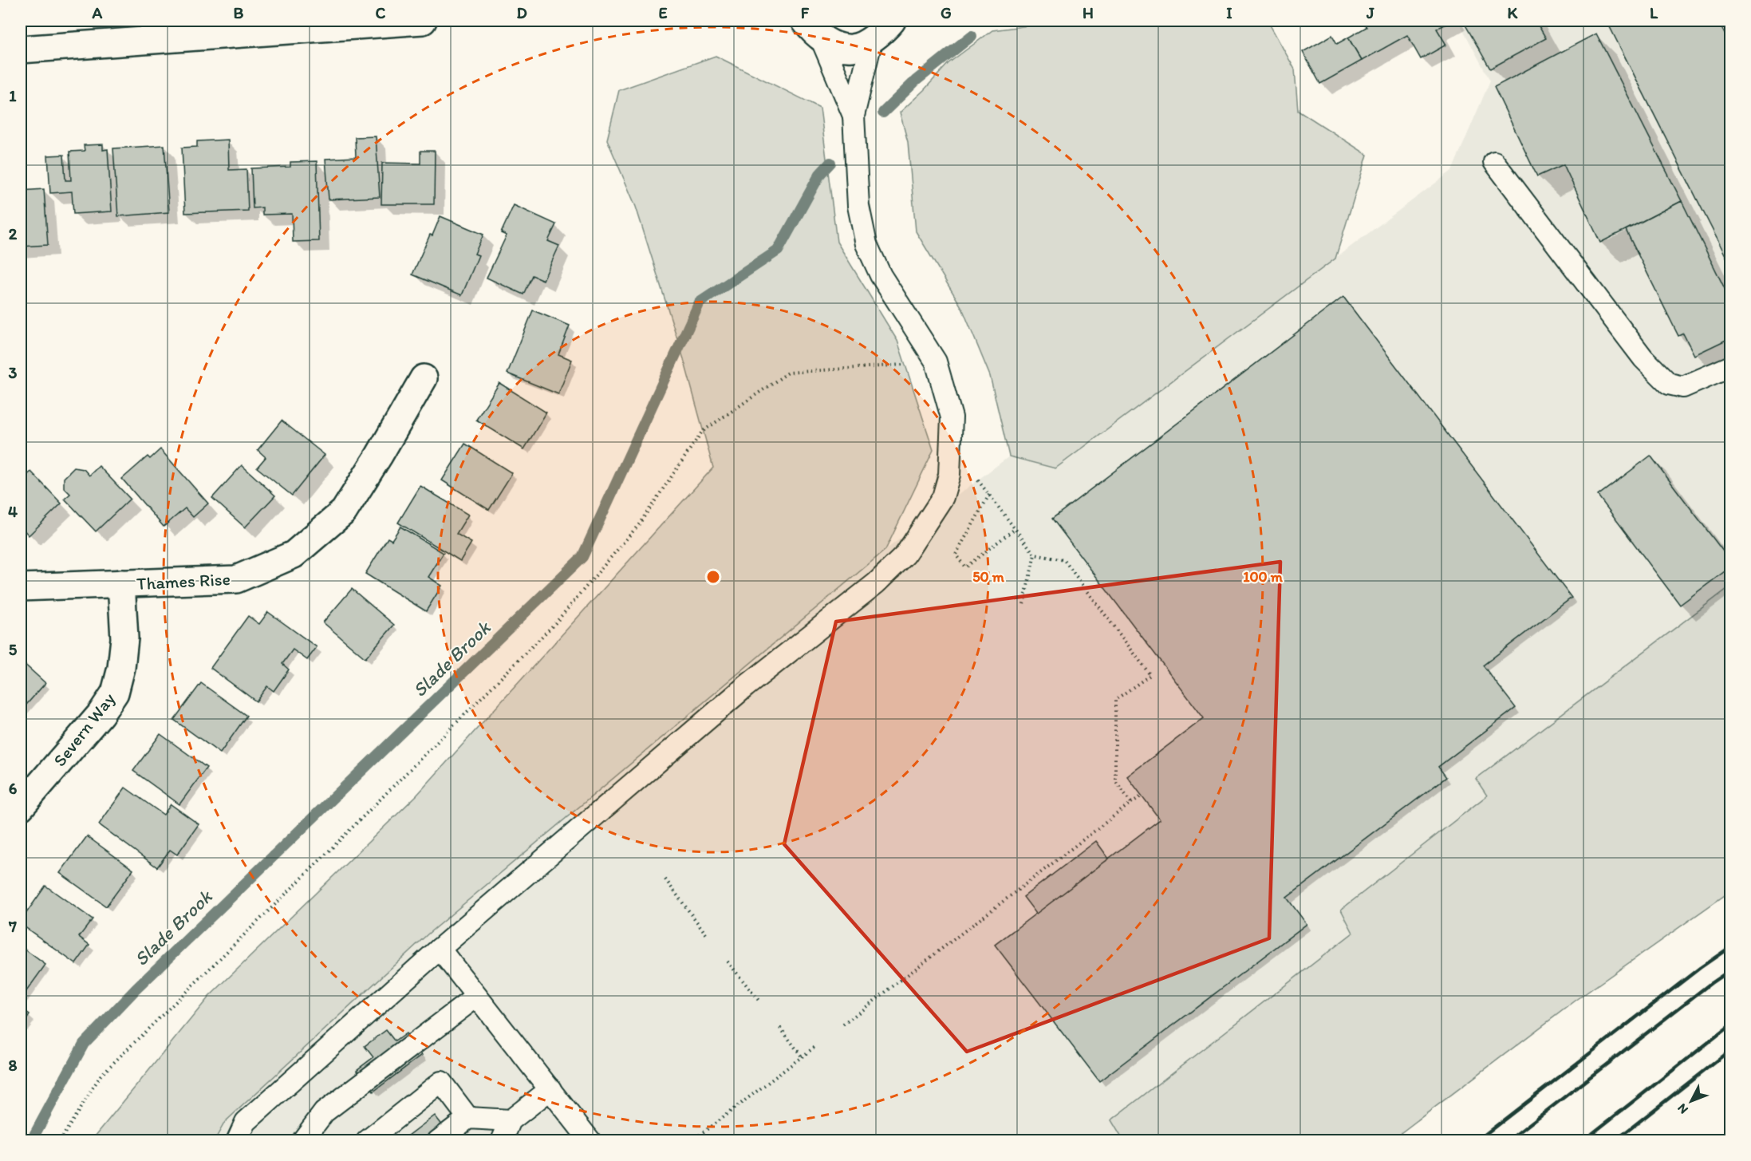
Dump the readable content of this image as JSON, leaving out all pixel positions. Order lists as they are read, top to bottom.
{
  "streets": {
    "street": ["Thames Rise", "Severn Way"]
  },
  "crossings": [
    ["Thames Rise", "Severn Way"]
  ],
  "water": ["Slade Brook"],
  "north": "bottom left",
  "grid": {
    "columns": [
      "A",
      "B",
      "C",
      "D",
      "E",
      "F",
      "G",
      "H",
      "I",
      "J",
      "K",
      "L"
    ],
    "rows": [
      "1",
      "2",
      "3",
      "4",
      "5",
      "6",
      "7",
      "8"
    ]
  },
  "rings": ["50 m", "100 m"]
}
